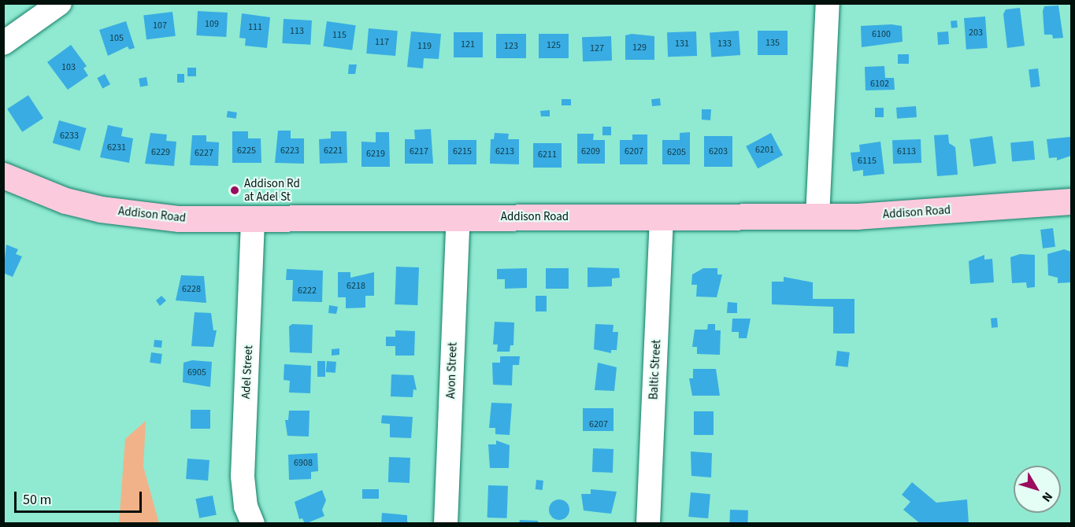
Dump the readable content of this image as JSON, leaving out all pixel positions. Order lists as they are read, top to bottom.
{
  "streets": {
    "main road": ["Addison Road"],
    "street": ["Baltic Street", "Avon Street", "Adel Street"]
  },
  "crossings": [
    ["Addison Road", "Baltic Street"],
    ["Addison Road", "Avon Street"],
    ["Addison Road", "Adel Street"]
  ],
  "places": ["Addison Rd at Adel St"],
  "house_numbers": [
    "109",
    "107",
    "111",
    "113",
    "203",
    "6100",
    "115",
    "105",
    "117",
    "135",
    "131",
    "133",
    "121",
    "125",
    "119",
    "123",
    "129",
    "127",
    "103",
    "6102",
    "6233",
    "6231",
    "6201",
    "6225",
    "6223",
    "6221",
    "6217",
    "6215",
    "6213",
    "6209",
    "6207",
    "6203",
    "6113",
    "6229",
    "6205",
    "6227",
    "6219",
    "6211",
    "6115",
    "6218",
    "6228",
    "6222",
    "6905",
    "6207",
    "6908"
  ],
  "scale_bar": "50 m",
  "north": "bottom right"
}
